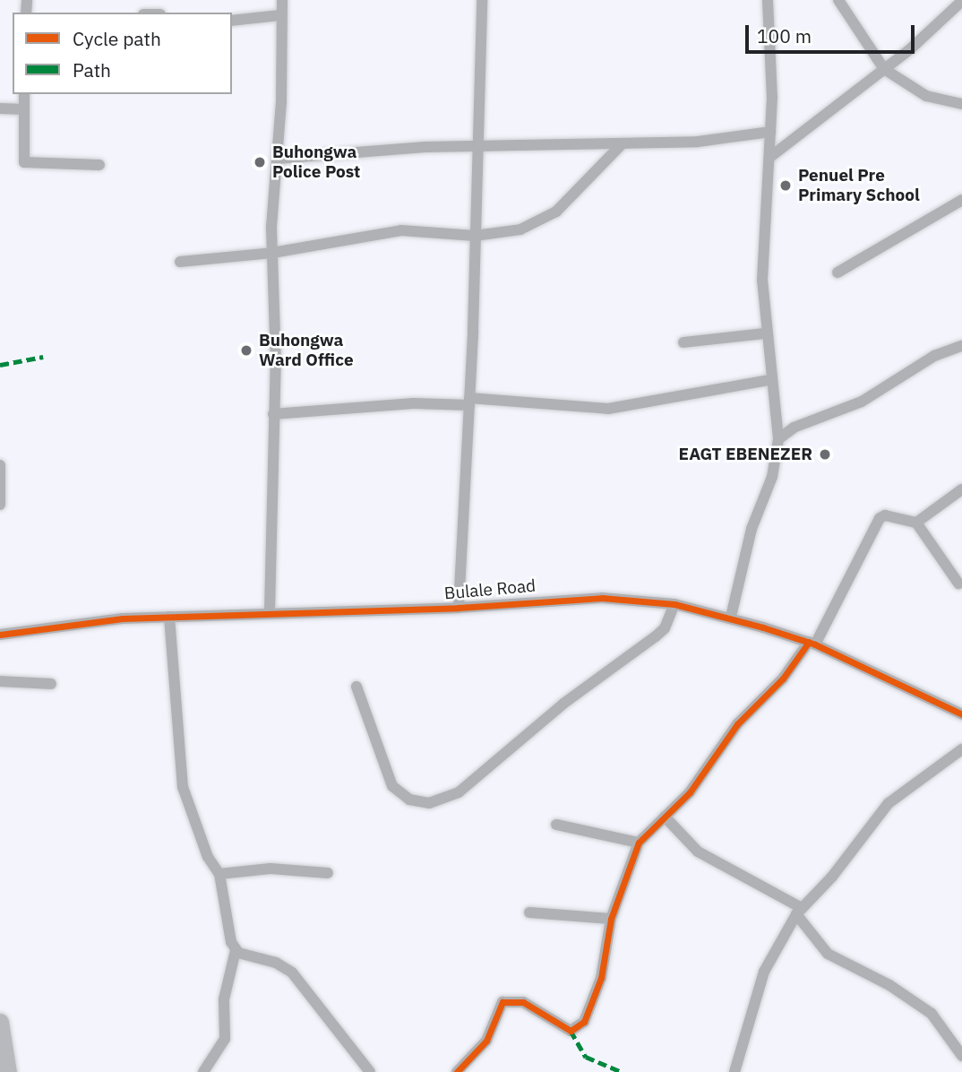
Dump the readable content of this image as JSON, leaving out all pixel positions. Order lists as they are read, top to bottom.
{
  "streets": {
    "street": ["Bulale Road"]
  },
  "places": [
    "Buhongwa Police Post",
    "Penuel Pre Primary School",
    "Buhongwa Ward Office",
    "EAGT EBENEZER"
  ],
  "legend": ["Cycle path", "Path"],
  "scale_bar": "100 m"
}
